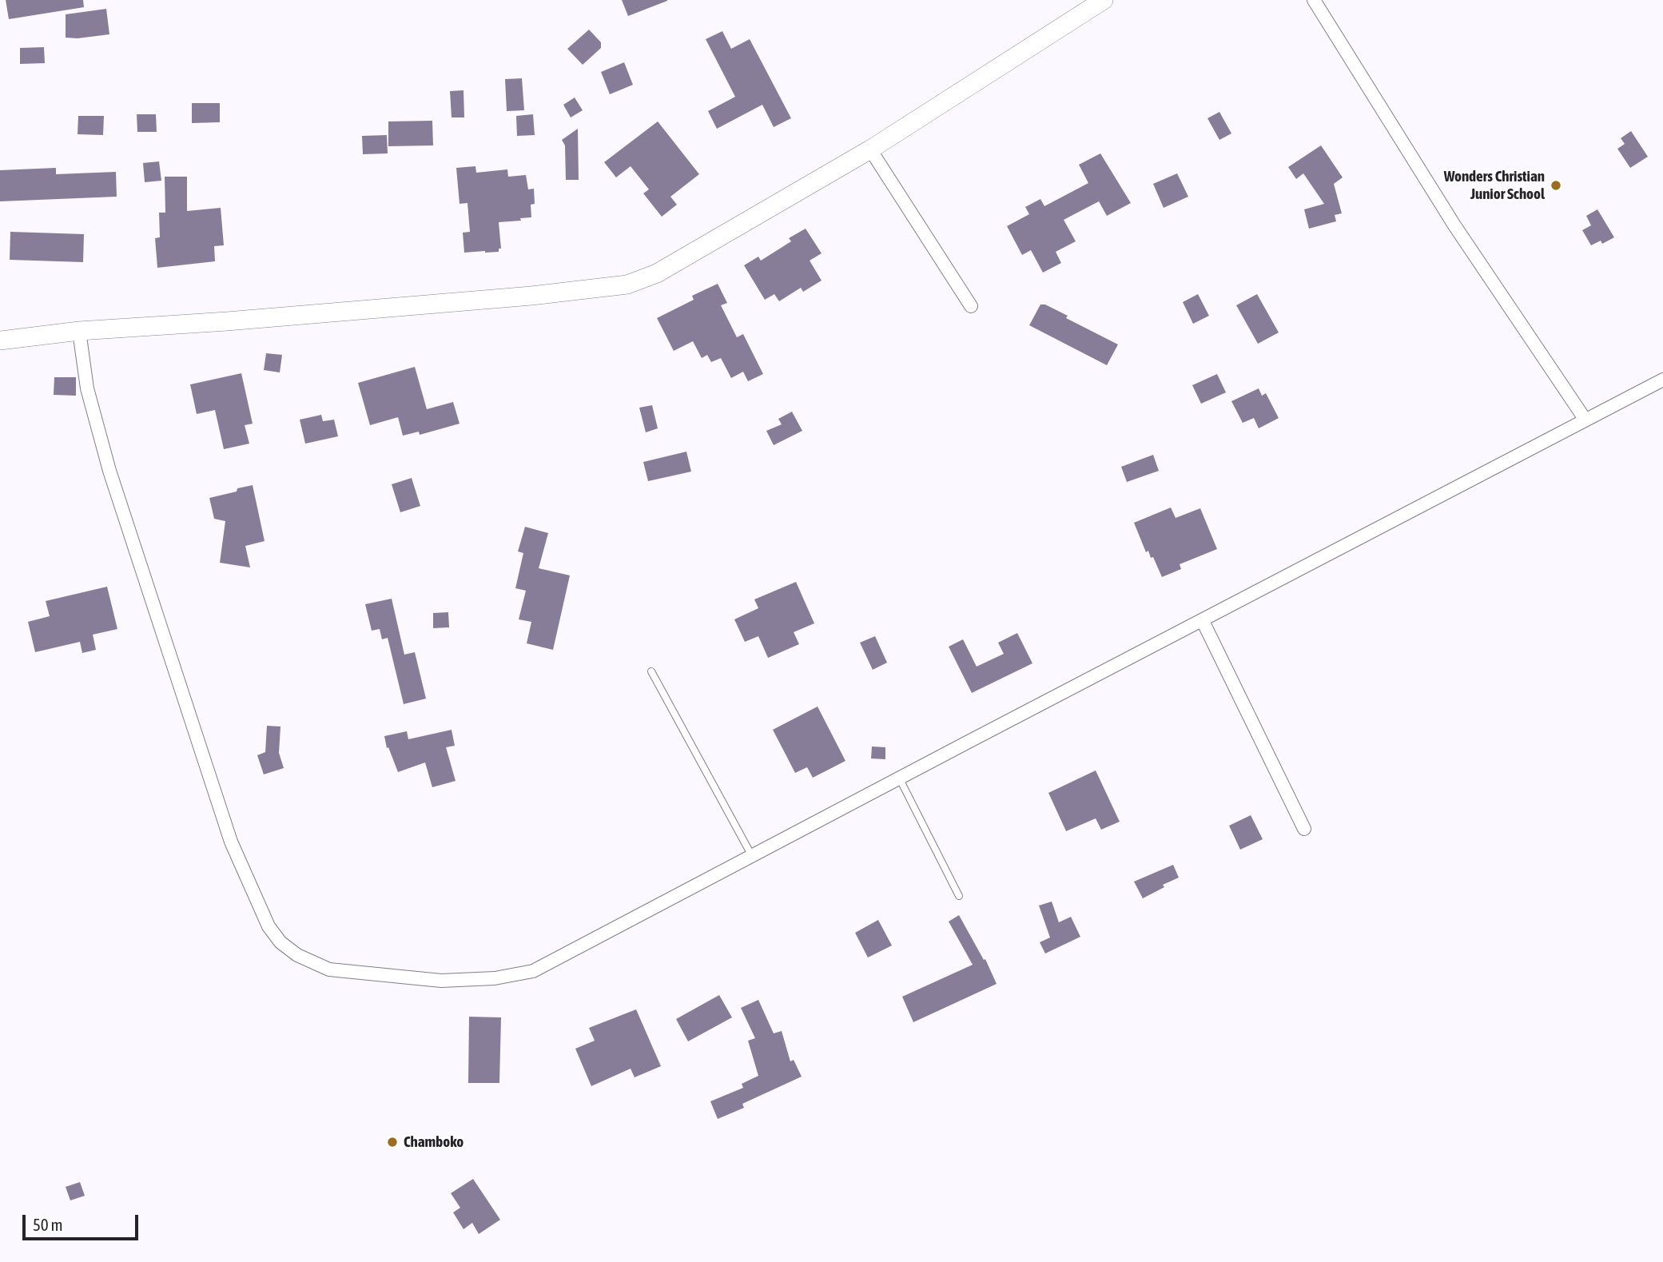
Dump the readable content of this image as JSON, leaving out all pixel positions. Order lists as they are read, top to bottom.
{
  "places": ["Wonders Christian Junior School", "Chamboko"],
  "scale_bar": "50 m"
}
